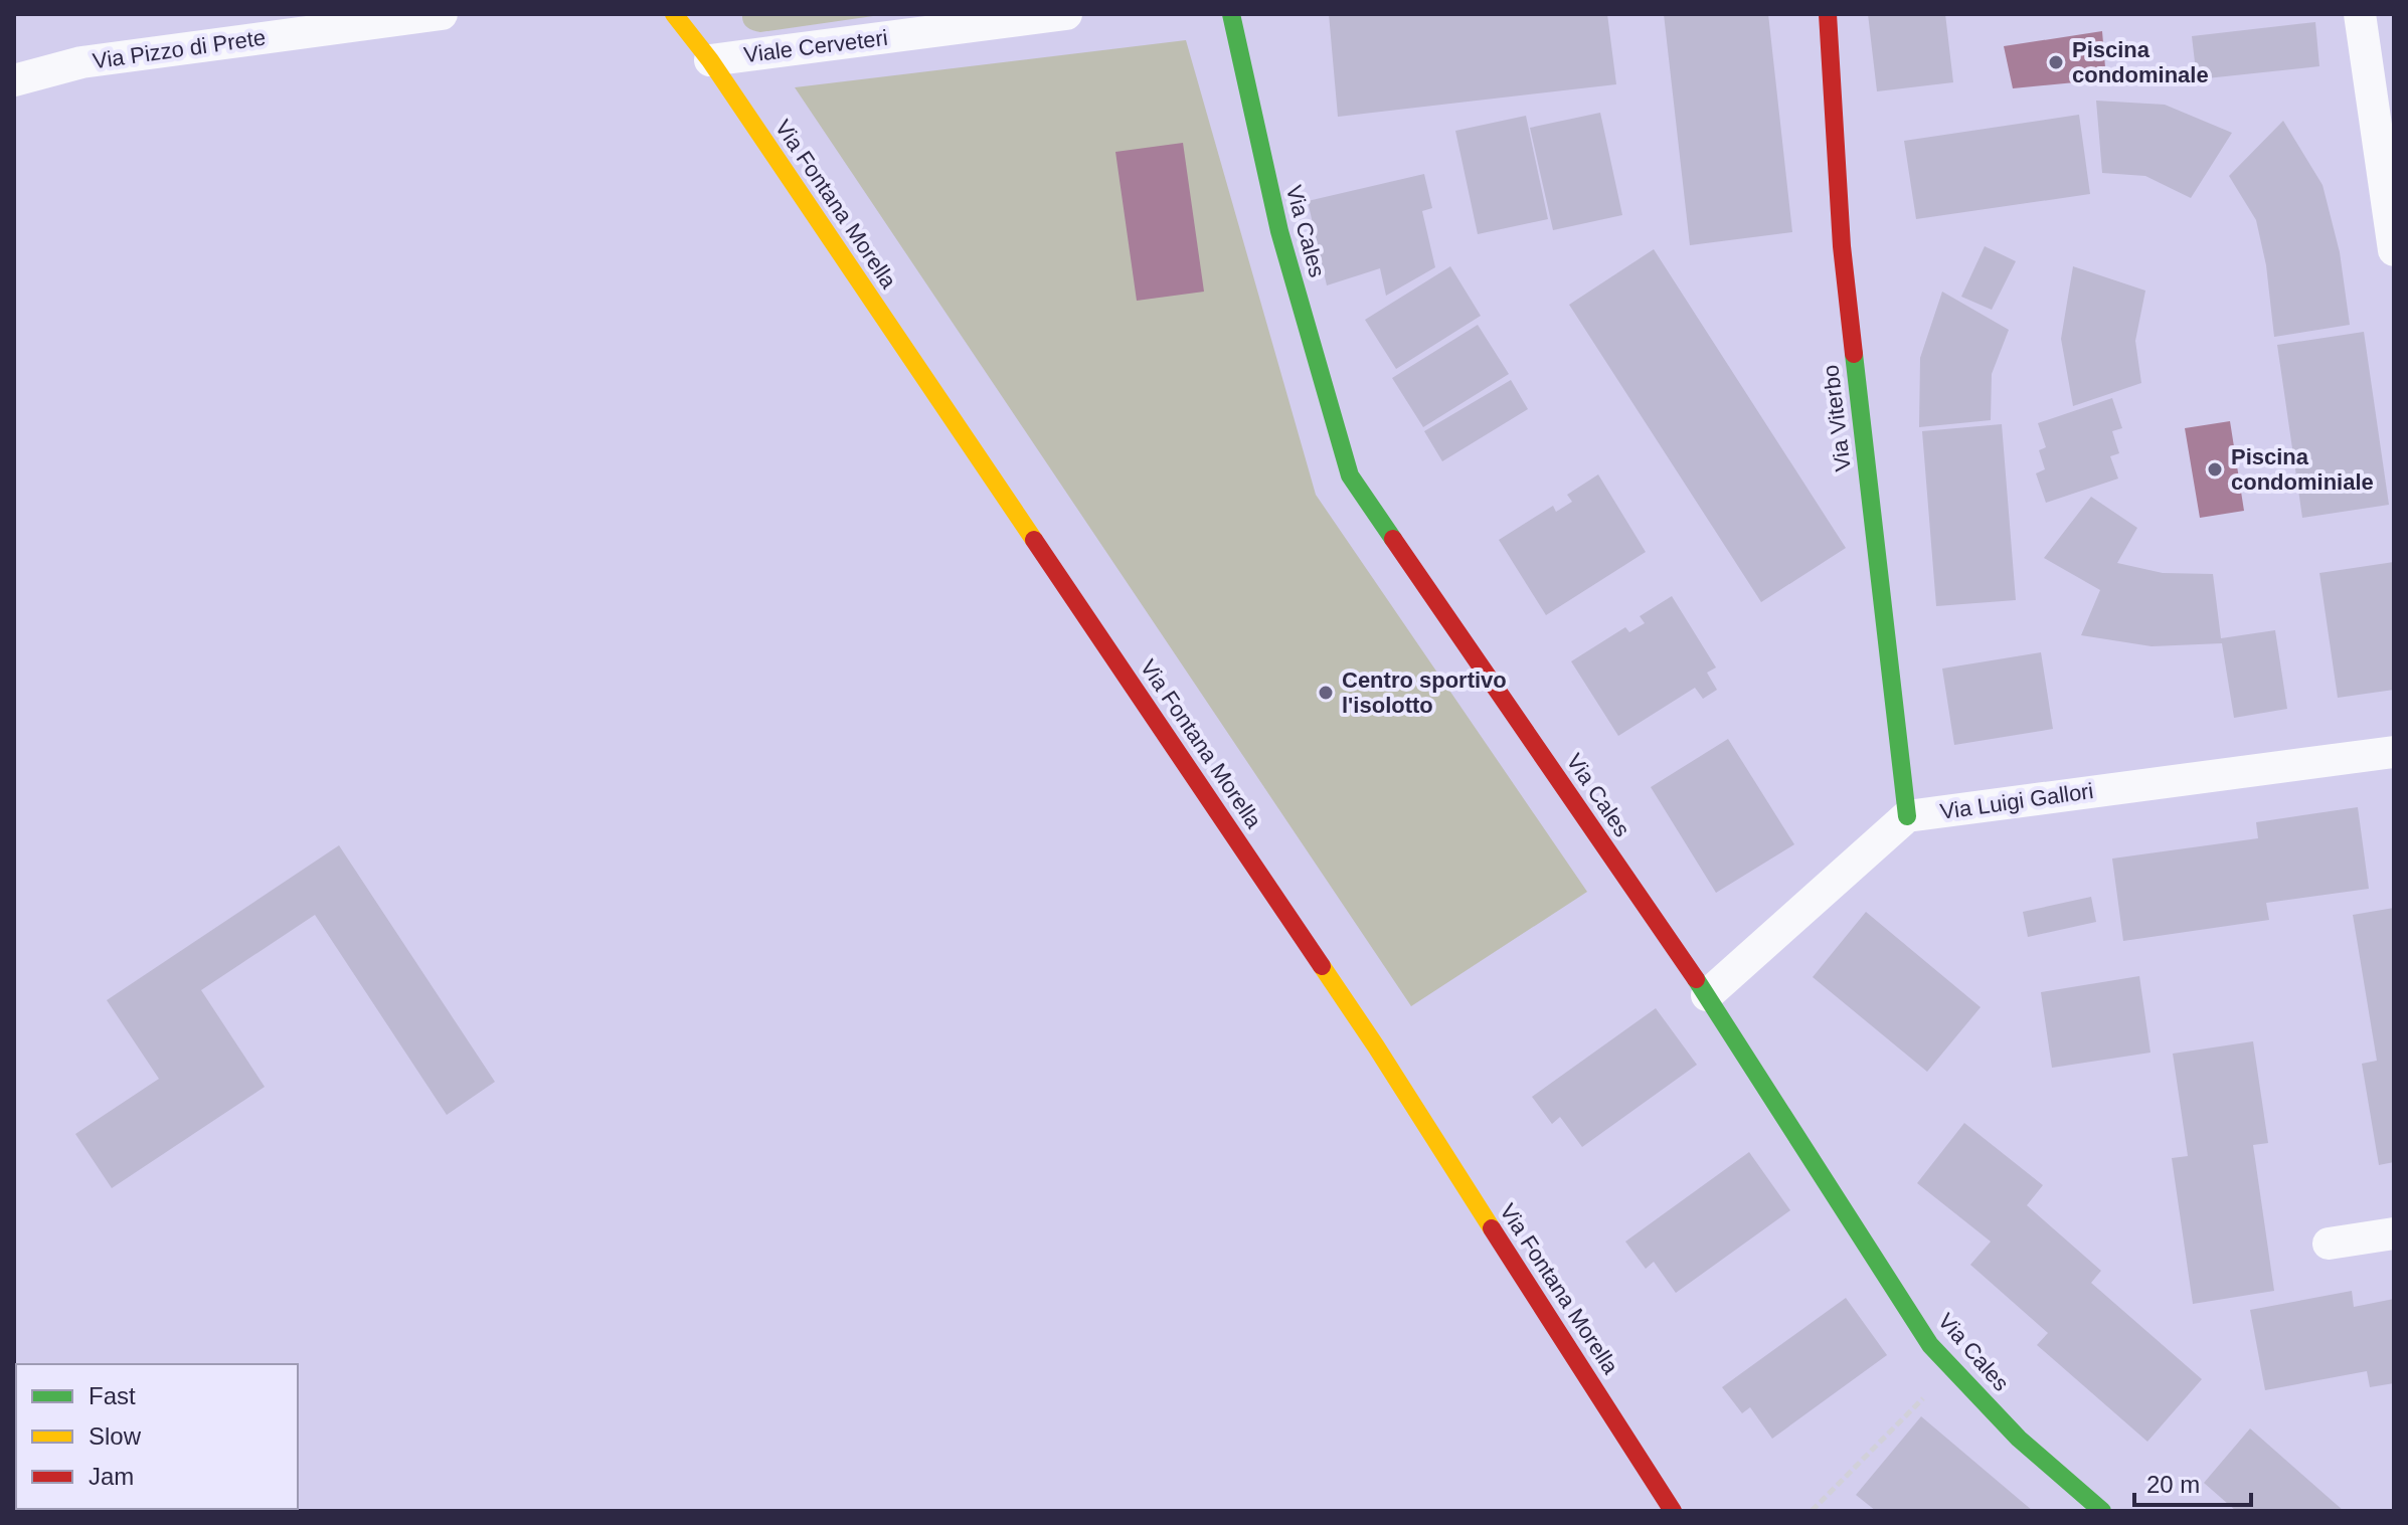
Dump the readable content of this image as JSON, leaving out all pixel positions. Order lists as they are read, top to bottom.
{
  "streets": {
    "street": [
      "Viale Cerveteri",
      "Via Pizzo di Prete",
      "Via Fontana Morella",
      "Via Cales",
      "Via Viterbo",
      "Via Luigi Gallori"
    ]
  },
  "crossings": [
    ["Viale Cerveteri", "Via Fontana Morella"],
    ["Via Viterbo", "Via Luigi Gallori"]
  ],
  "places": ["Piscina condominale", "Piscina condominiale", "Centro sportivo l'isolotto"],
  "legend": ["Fast", "Slow", "Jam"],
  "scale_bar": "20 m"
}
